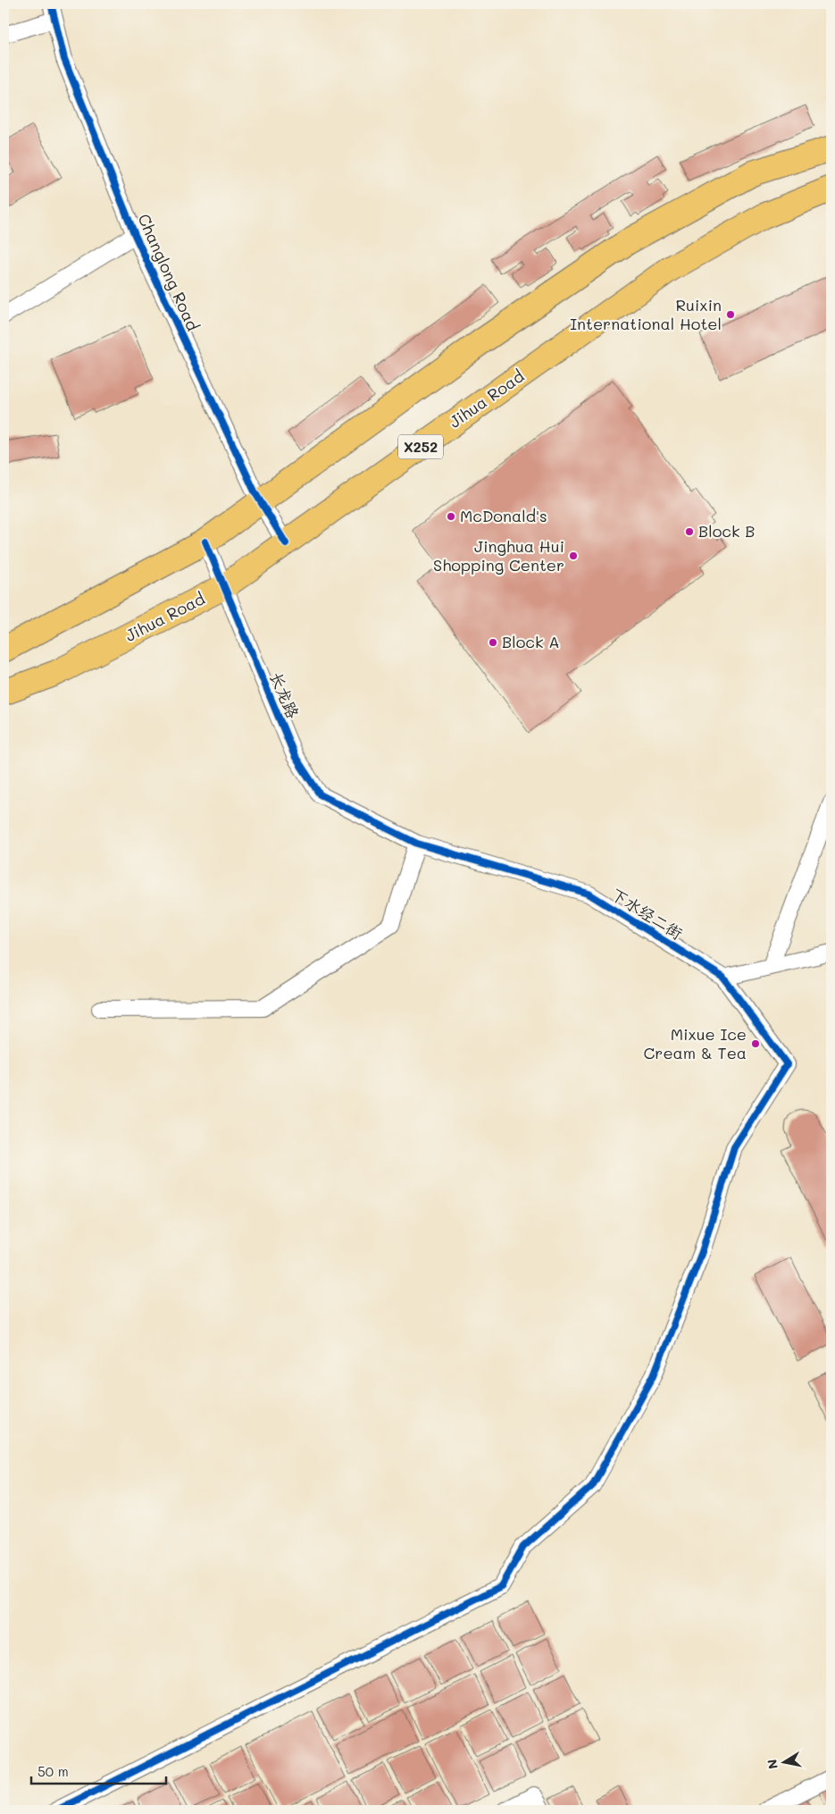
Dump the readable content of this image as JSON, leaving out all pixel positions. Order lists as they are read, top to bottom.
{
  "streets": {
    "main road": ["Jihua Road", "X252"],
    "street": ["Changlong Road", "长龙路", "下水经二街"]
  },
  "crossings": [
    ["Changlong Road", "Jihua Road"],
    ["Jihua Road", "长龙路"],
    ["长龙路", "下水经二街"]
  ],
  "places": [
    "Ruixin International Hotel",
    "McDonald's",
    "Block B",
    "Jinghua Hui Shopping Center",
    "Block A",
    "Mixue Ice Cream & Tea"
  ],
  "scale_bar": "50 m",
  "north": "left"
}
